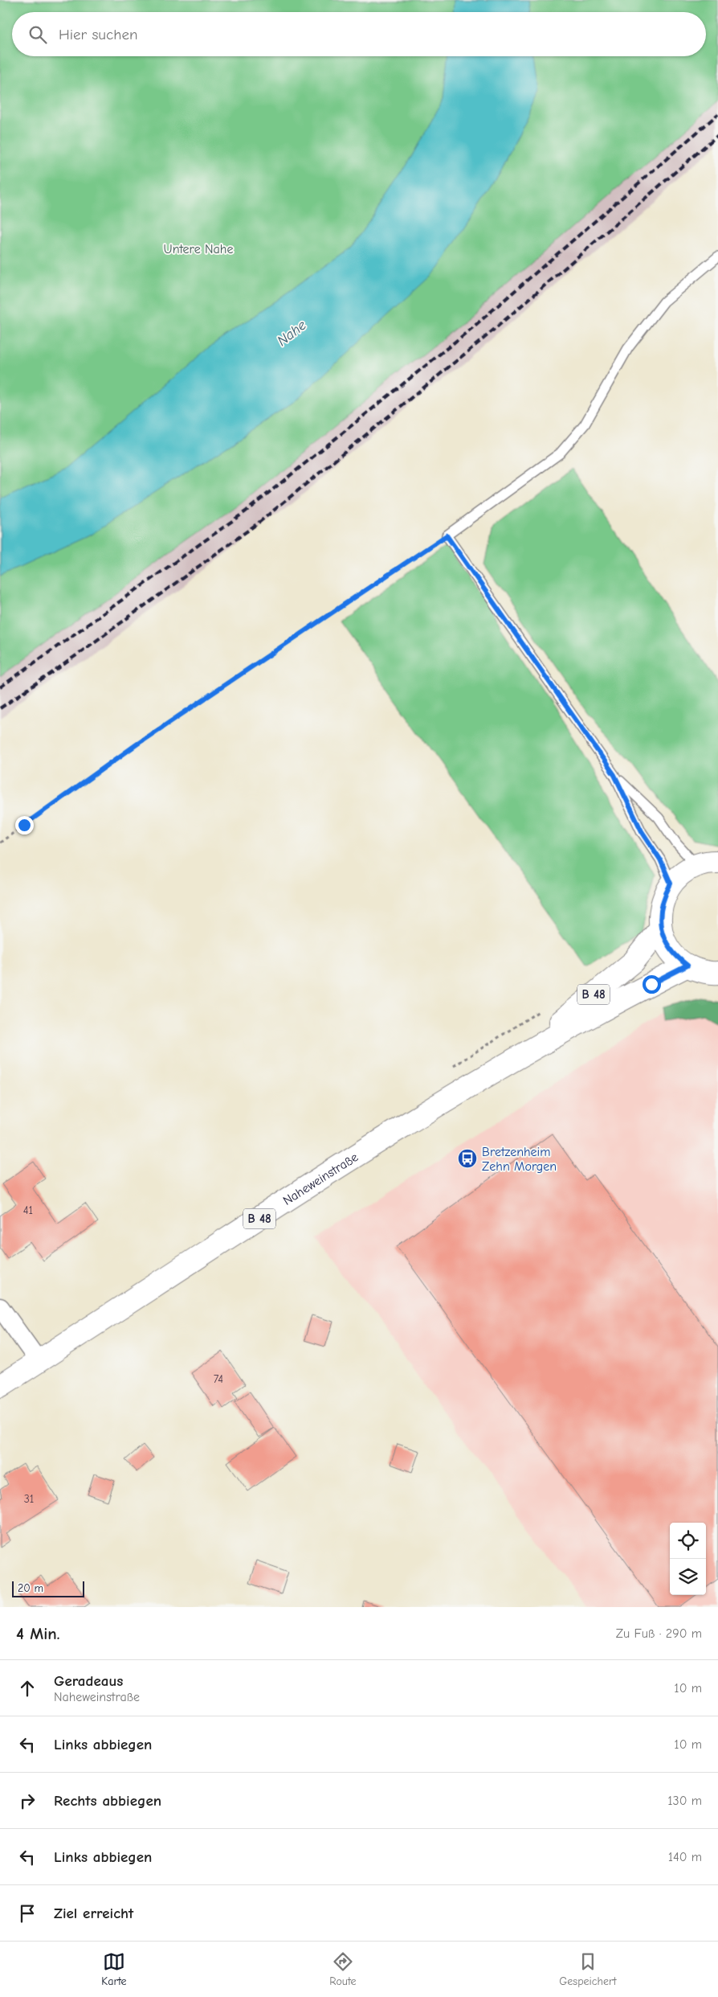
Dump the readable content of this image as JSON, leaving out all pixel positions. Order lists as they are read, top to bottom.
{
  "streets": {
    "main road": ["B 48", "Naheweinstraße"]
  },
  "water": ["Nahe"],
  "parks": ["Untere Nahe"],
  "places": {
    "bus stop": ["Bretzenheim Zehn Morgen"]
  },
  "house_numbers": ["41", "74", "31"],
  "scale_bar": "20 m",
  "page": {
    "search": "Hier suchen",
    "scale": "20 m",
    "heading": ["4 Min.", "Zu Fuß · 290 m"],
    "list": [
      ["Geradeaus", "Naheweinstraße", "10 m"],
      ["Links abbiegen", "10 m"],
      ["Rechts abbiegen", "130 m"],
      ["Links abbiegen", "140 m"],
      "Ziel erreicht"
    ],
    "nav": ["Karte", "Route", "Gespeichert"]
  }
}
